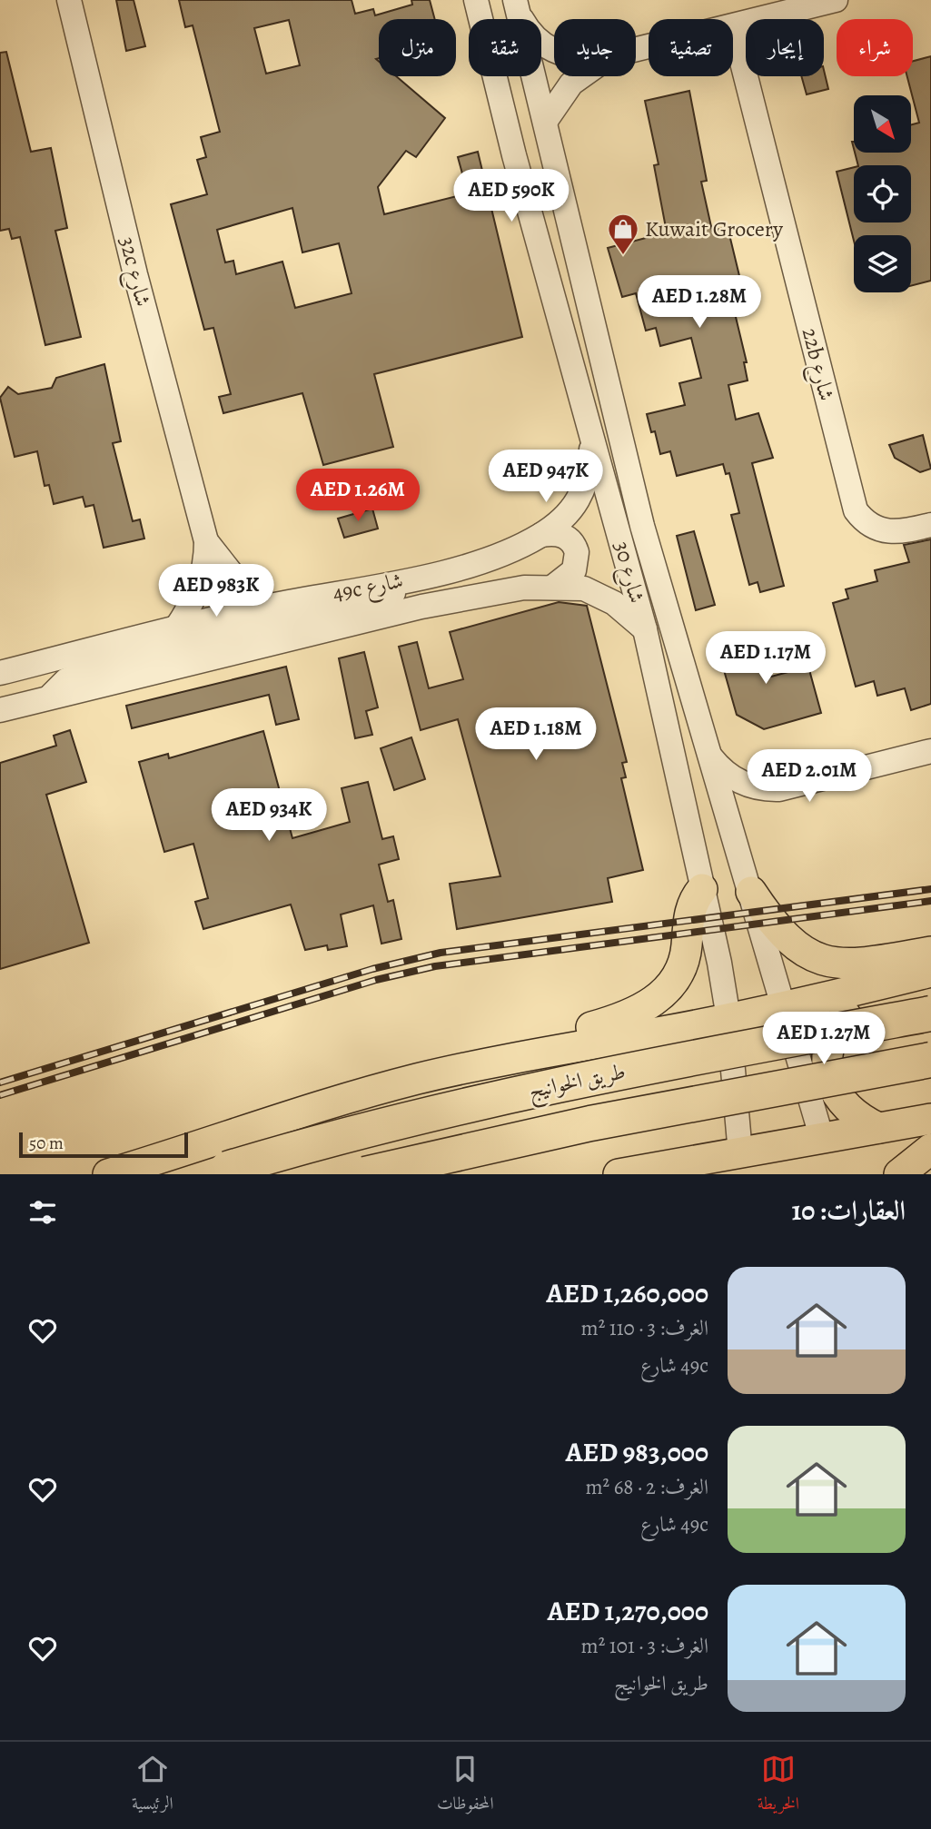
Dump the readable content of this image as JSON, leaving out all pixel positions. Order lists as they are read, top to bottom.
{
  "streets": {
    "highway": ["طريق الخوانيج"],
    "street": [
      "32c شارع",
      "22b شارع",
      "شارع 30",
      "49c شارع"
    ]
  },
  "crossings": [
    ["32c شارع", "49c شارع"],
    ["شارع 30", "49c شارع"]
  ],
  "places": {
    "shop": ["Kuwait Grocery"]
  },
  "scale_bar": "50 m",
  "north": "bottom right",
  "page": {
    "chip": [
      "شراء",
      "إيجار",
      "تصفية",
      "جديد",
      "شقة",
      "منزل"
    ],
    "price": [
      "AED 590K",
      "AED 1.28M",
      "AED 947K",
      "AED 1.26M",
      "AED 983K",
      "AED 1.17M",
      "AED 1.18M",
      "AED 2.01M",
      "AED 934K",
      "AED 1.27M"
    ],
    "scale": "50 m",
    "heading": "العقارات: 10",
    "list": [
      {
        "name": "AED 1,260,000",
        "note": "الغرف: 3 · 110 m² · 49c شارع"
      },
      {
        "name": "AED 983,000",
        "note": "الغرف: 2 · 68 m² · 49c شارع"
      },
      {
        "name": "AED 1,270,000",
        "note": "الغرف: 3 · 101 m² · طريق الخوانيج"
      }
    ],
    "tabs": ["الخريطة", "المحفوظات", "الرئيسية"]
  }
}
